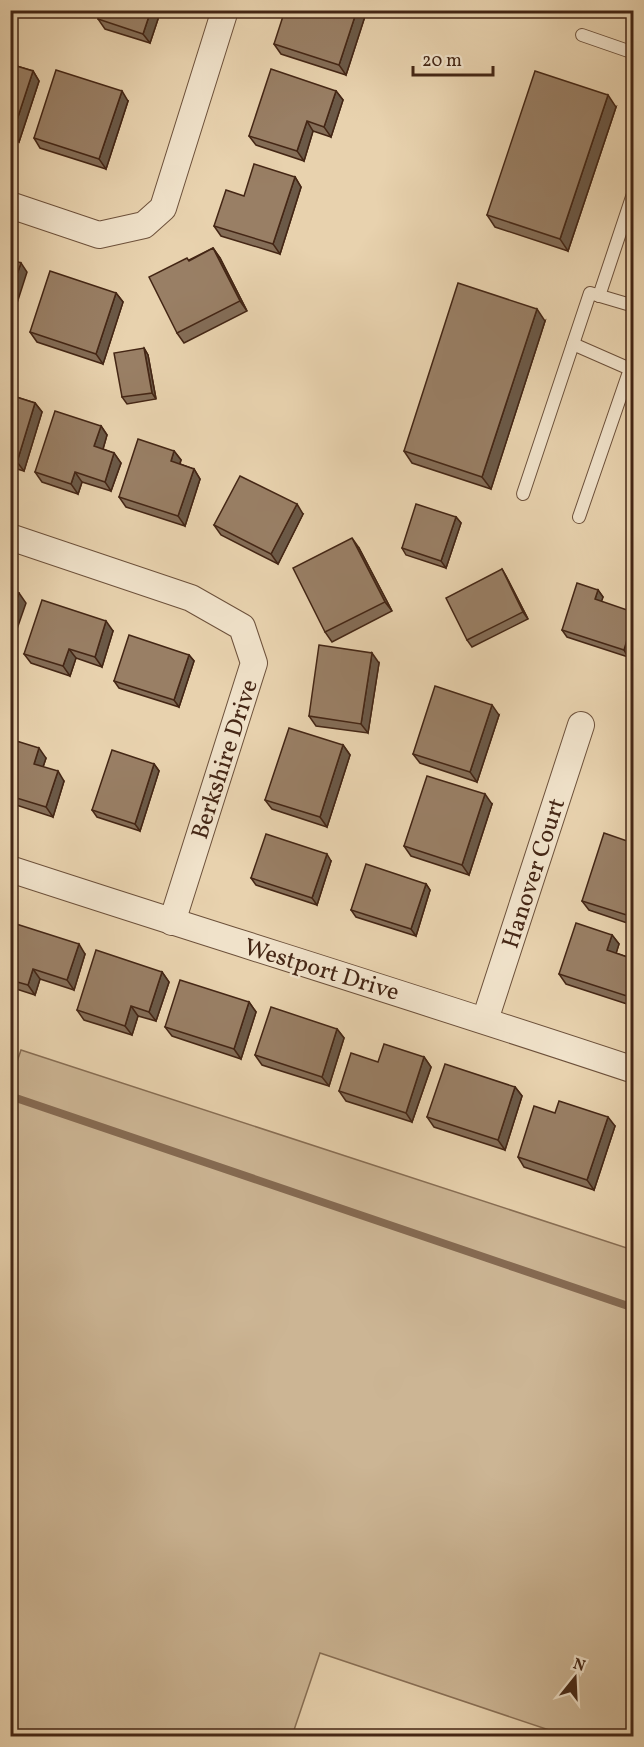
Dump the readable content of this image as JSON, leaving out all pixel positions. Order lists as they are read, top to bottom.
{
  "streets": {
    "street": ["Berkshire Drive", "Hanover Court", "Westport Drive"]
  },
  "crossings": [
    ["Berkshire Drive", "Westport Drive"],
    ["Hanover Court", "Westport Drive"]
  ],
  "scale_bar": "20 m",
  "north": "top"
}
